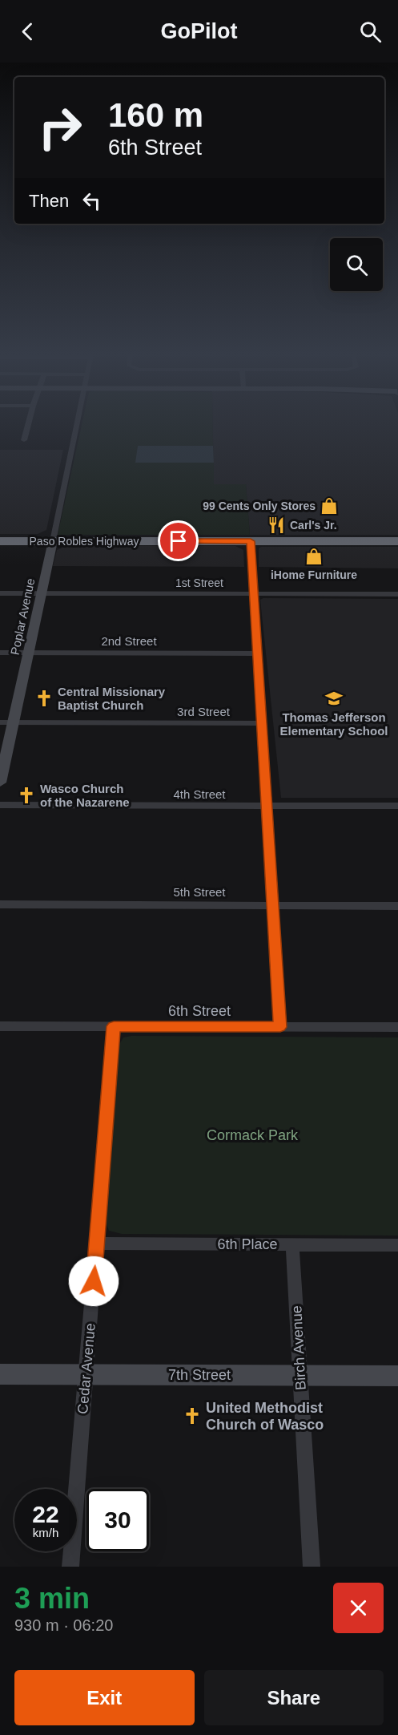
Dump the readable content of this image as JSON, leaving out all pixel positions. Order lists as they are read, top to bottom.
{
  "streets": {
    "highway": ["Paso Robles Highway"],
    "street": [
      "1st Street",
      "Poplar Avenue",
      "2nd Street",
      "3rd Street",
      "4th Street",
      "5th Street",
      "6th Street",
      "6th Place",
      "Birch Avenue",
      "Cedar Avenue",
      "7th Street"
    ]
  },
  "crossings": [
    ["Paso Robles Highway", "Poplar Avenue"],
    ["1st Street", "Poplar Avenue"],
    ["Poplar Avenue", "2nd Street"],
    ["Poplar Avenue", "3rd Street"],
    ["6th Street", "Cedar Avenue"],
    ["6th Place", "Birch Avenue"],
    ["6th Place", "Cedar Avenue"],
    ["Birch Avenue", "7th Street"],
    ["Cedar Avenue", "7th Street"]
  ],
  "parks": ["Cormack Park"],
  "places": {
    "shop": ["99 Cents Only Stores", "iHome Furniture"],
    "restaurant": ["Carl's Jr."],
    "church": ["Central Missionary Baptist Church", "Wasco Church of the Nazarene", "United Methodist Church of Wasco"],
    "school or university": ["Thomas Jefferson Elementary School"]
  },
  "page": {
    "header": "GoPilot",
    "turn": ["160 m", "6th Street"],
    "then": "Then",
    "speed": "22 km/h",
    "limit": "30",
    "heading": ["3 min", "930 m · 06:20"],
    "buttons": ["Exit", "Share"]
  }
}
